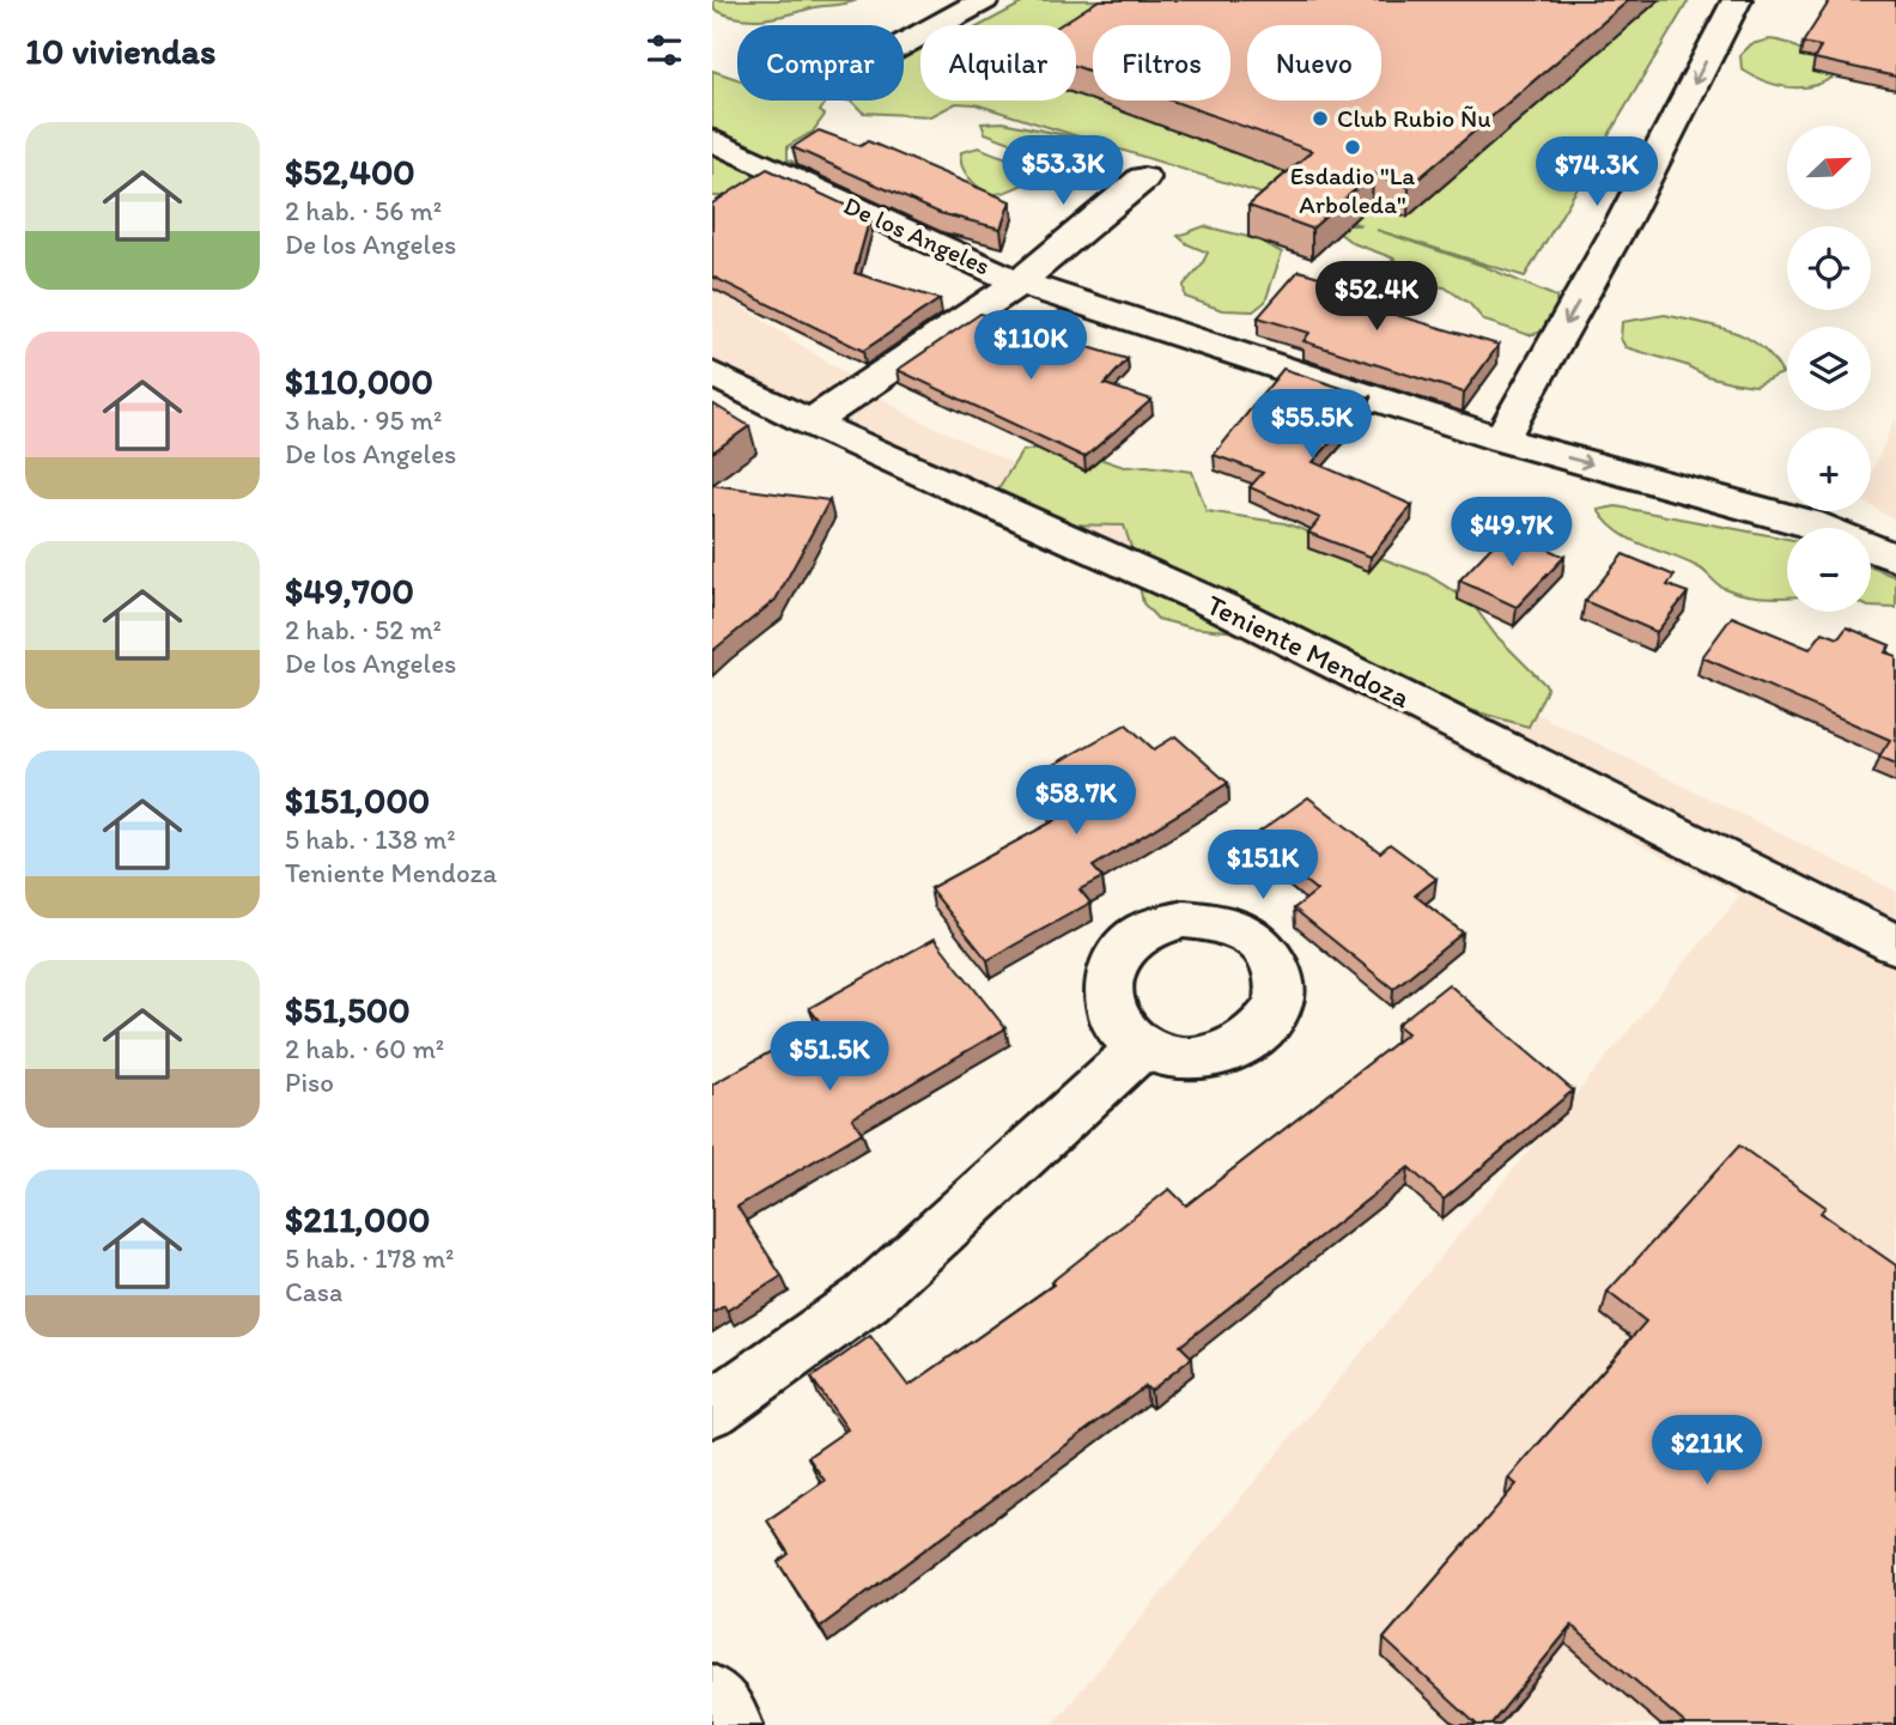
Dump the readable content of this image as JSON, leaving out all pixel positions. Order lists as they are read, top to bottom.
{
  "streets": {
    "street": ["De los Angeles", "Teniente Mendoza"]
  },
  "places": ["Club Rubio Ñu", "Esdadio \"La Arboleda\""],
  "north": "top right",
  "page": {
    "heading": "10 viviendas",
    "chip": [
      "Comprar",
      "Alquilar",
      "Filtros",
      "Nuevo"
    ],
    "list": [
      {
        "name": "$52,400",
        "note": "2 hab. · 56 m² · De los Angeles"
      },
      {
        "name": "$110,000",
        "note": "3 hab. · 95 m² · De los Angeles"
      },
      {
        "name": "$49,700",
        "note": "2 hab. · 52 m² · De los Angeles"
      },
      {
        "name": "$151,000",
        "note": "5 hab. · 138 m² · Teniente Mendoza"
      },
      {
        "name": "$51,500",
        "note": "2 hab. · 60 m² · Piso"
      },
      {
        "name": "$211,000",
        "note": "5 hab. · 178 m² · Casa"
      }
    ],
    "map_buttons": ["+", "−"],
    "price": [
      "$53.3K",
      "$74.3K",
      "$52.4K",
      "$110K",
      "$55.5K",
      "$49.7K",
      "$58.7K",
      "$151K",
      "$51.5K",
      "$211K"
    ]
  }
}
